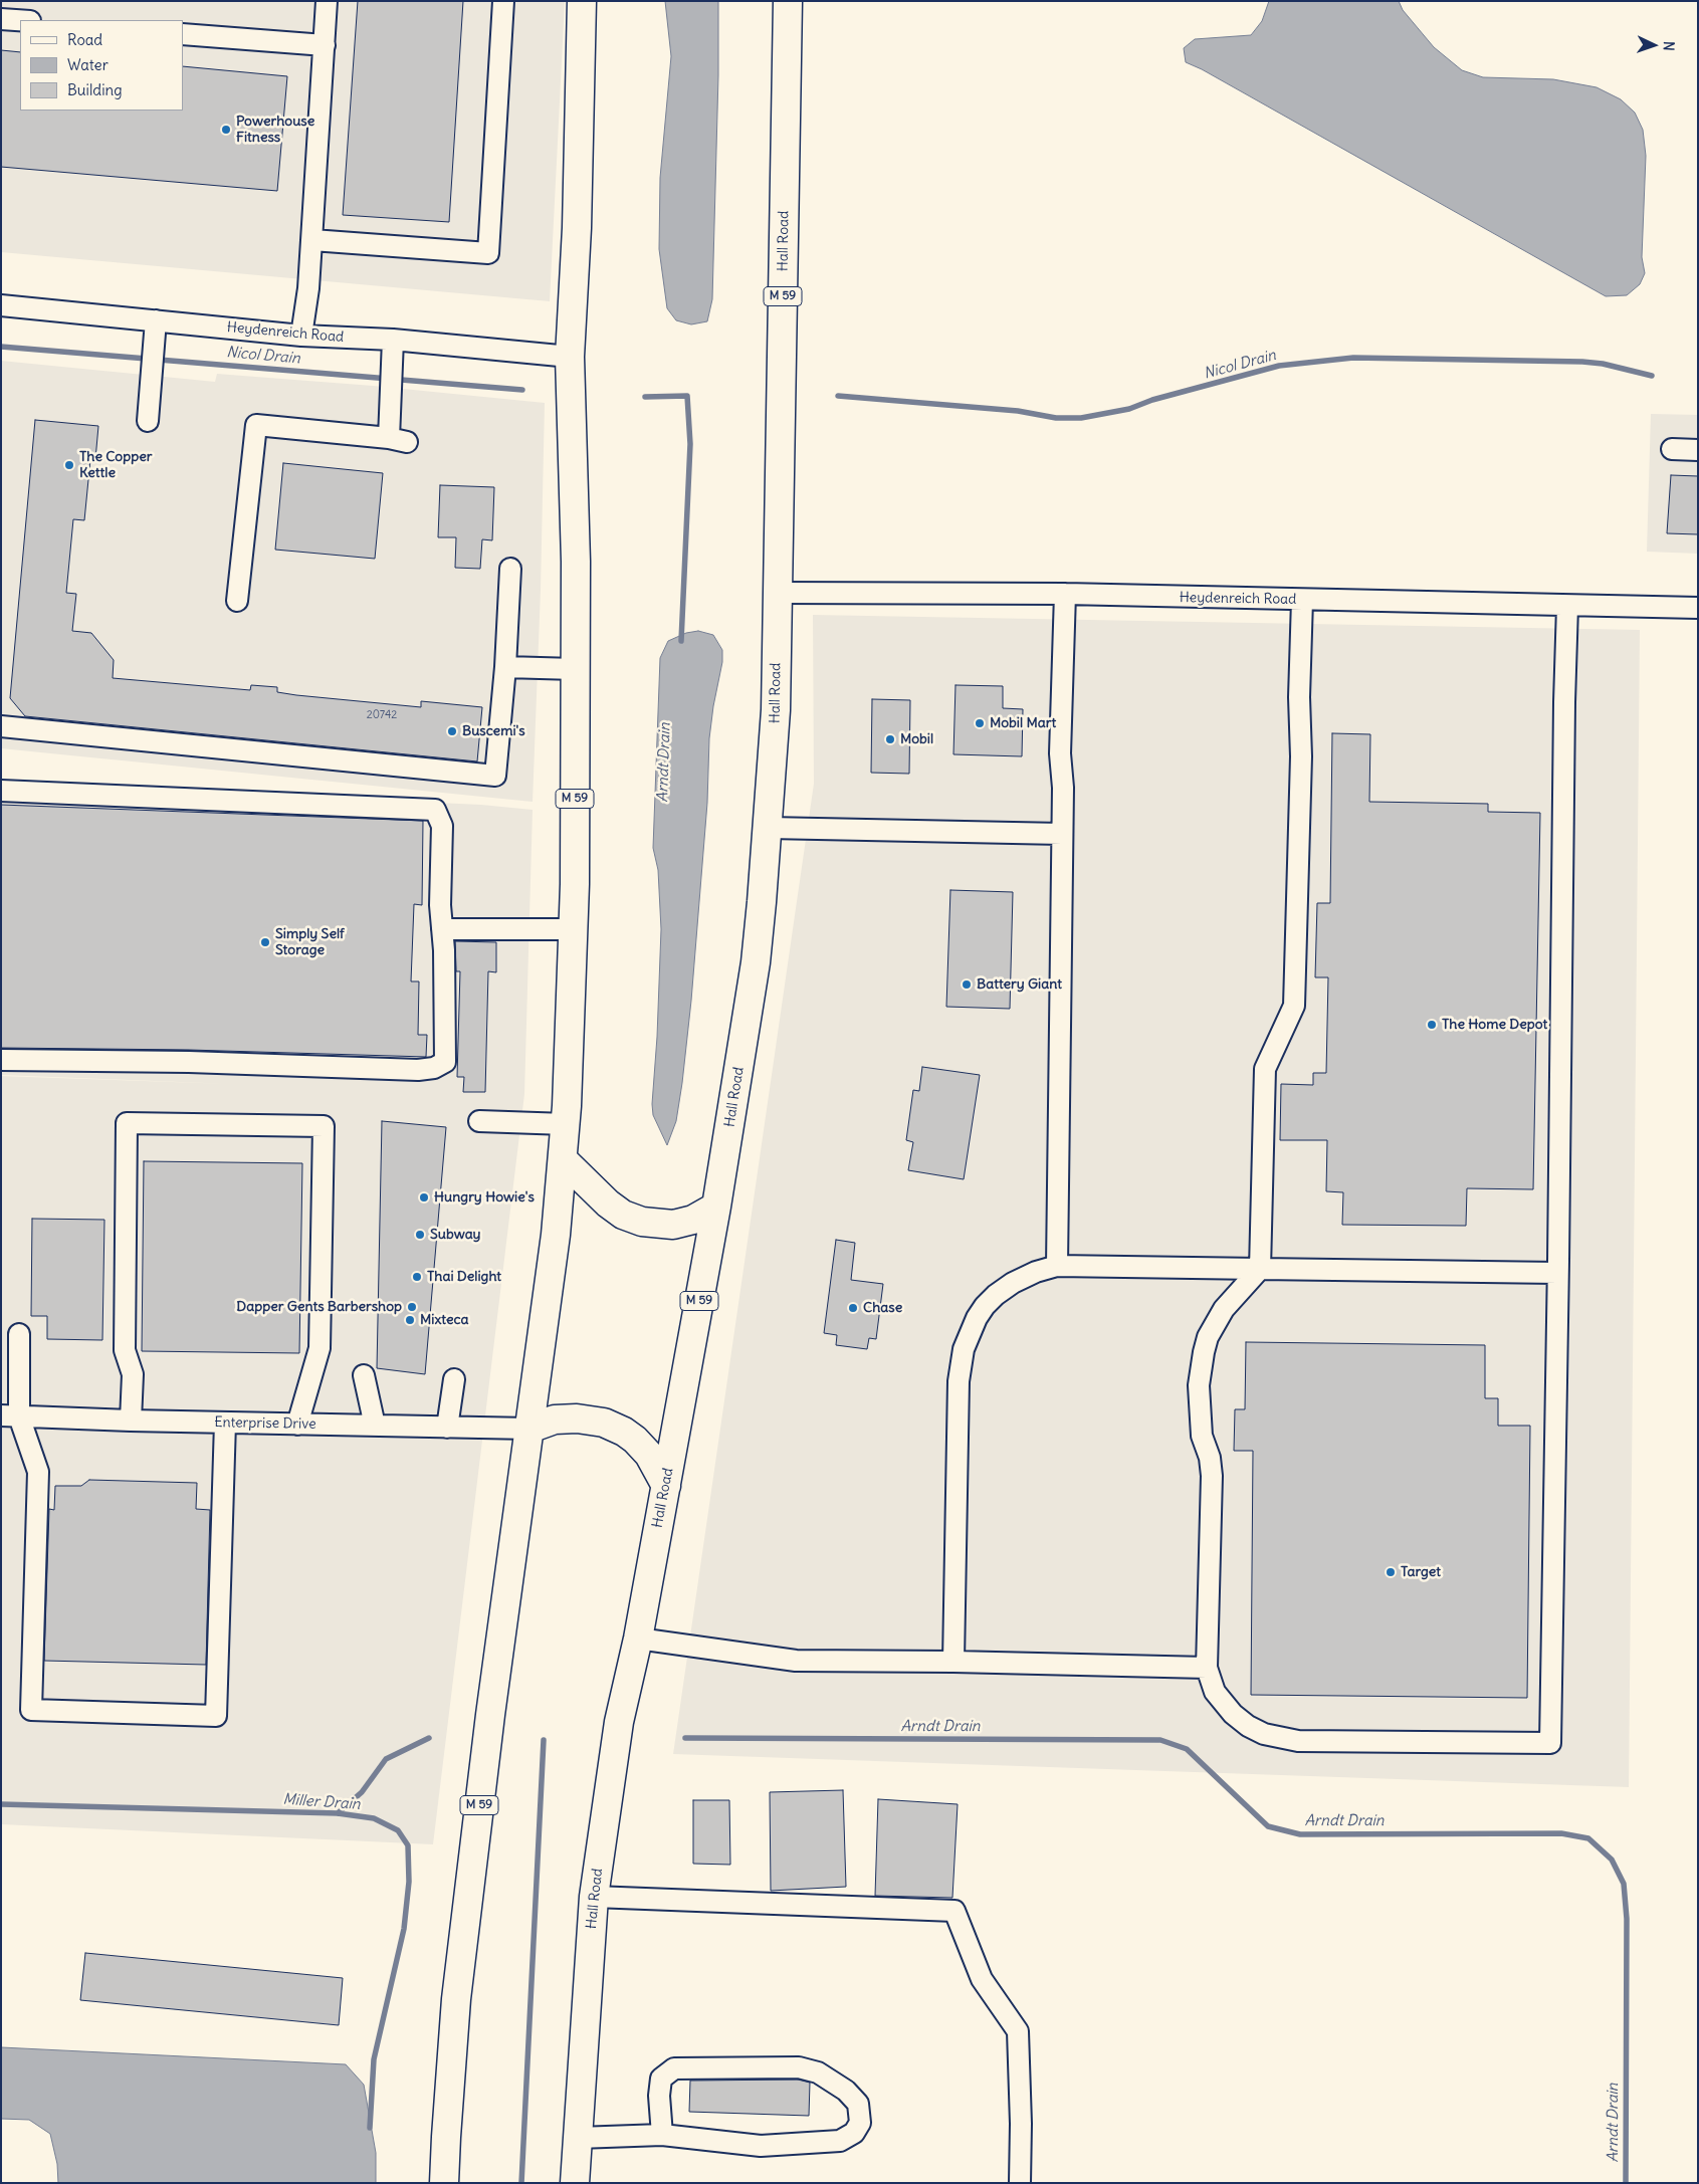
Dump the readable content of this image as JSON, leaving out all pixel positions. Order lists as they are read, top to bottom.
{
  "streets": {
    "highway": ["Hall Road", "M 59"],
    "street": ["Heydenreich Road", "Enterprise Drive"]
  },
  "crossings": [
    ["Hall Road", "Heydenreich Road"],
    ["M 59", "Heydenreich Road"],
    ["M 59", "Enterprise Drive"]
  ],
  "water": ["Nicol Drain", "Arndt Drain", "Miller Drain"],
  "places": [
    "Powerhouse Fitness",
    "The Copper Kettle",
    "Mobil Mart",
    "Buscemi's",
    "Mobil",
    "Simply Self Storage",
    "Battery Giant",
    "The Home Depot",
    "Hungry Howie's",
    "Subway",
    "Thai Delight",
    "Dapper Gents Barbershop",
    "Chase",
    "Mixteca",
    "Target"
  ],
  "house_numbers": ["20742"],
  "legend": ["Road", "Water", "Building"],
  "north": "right"
}
